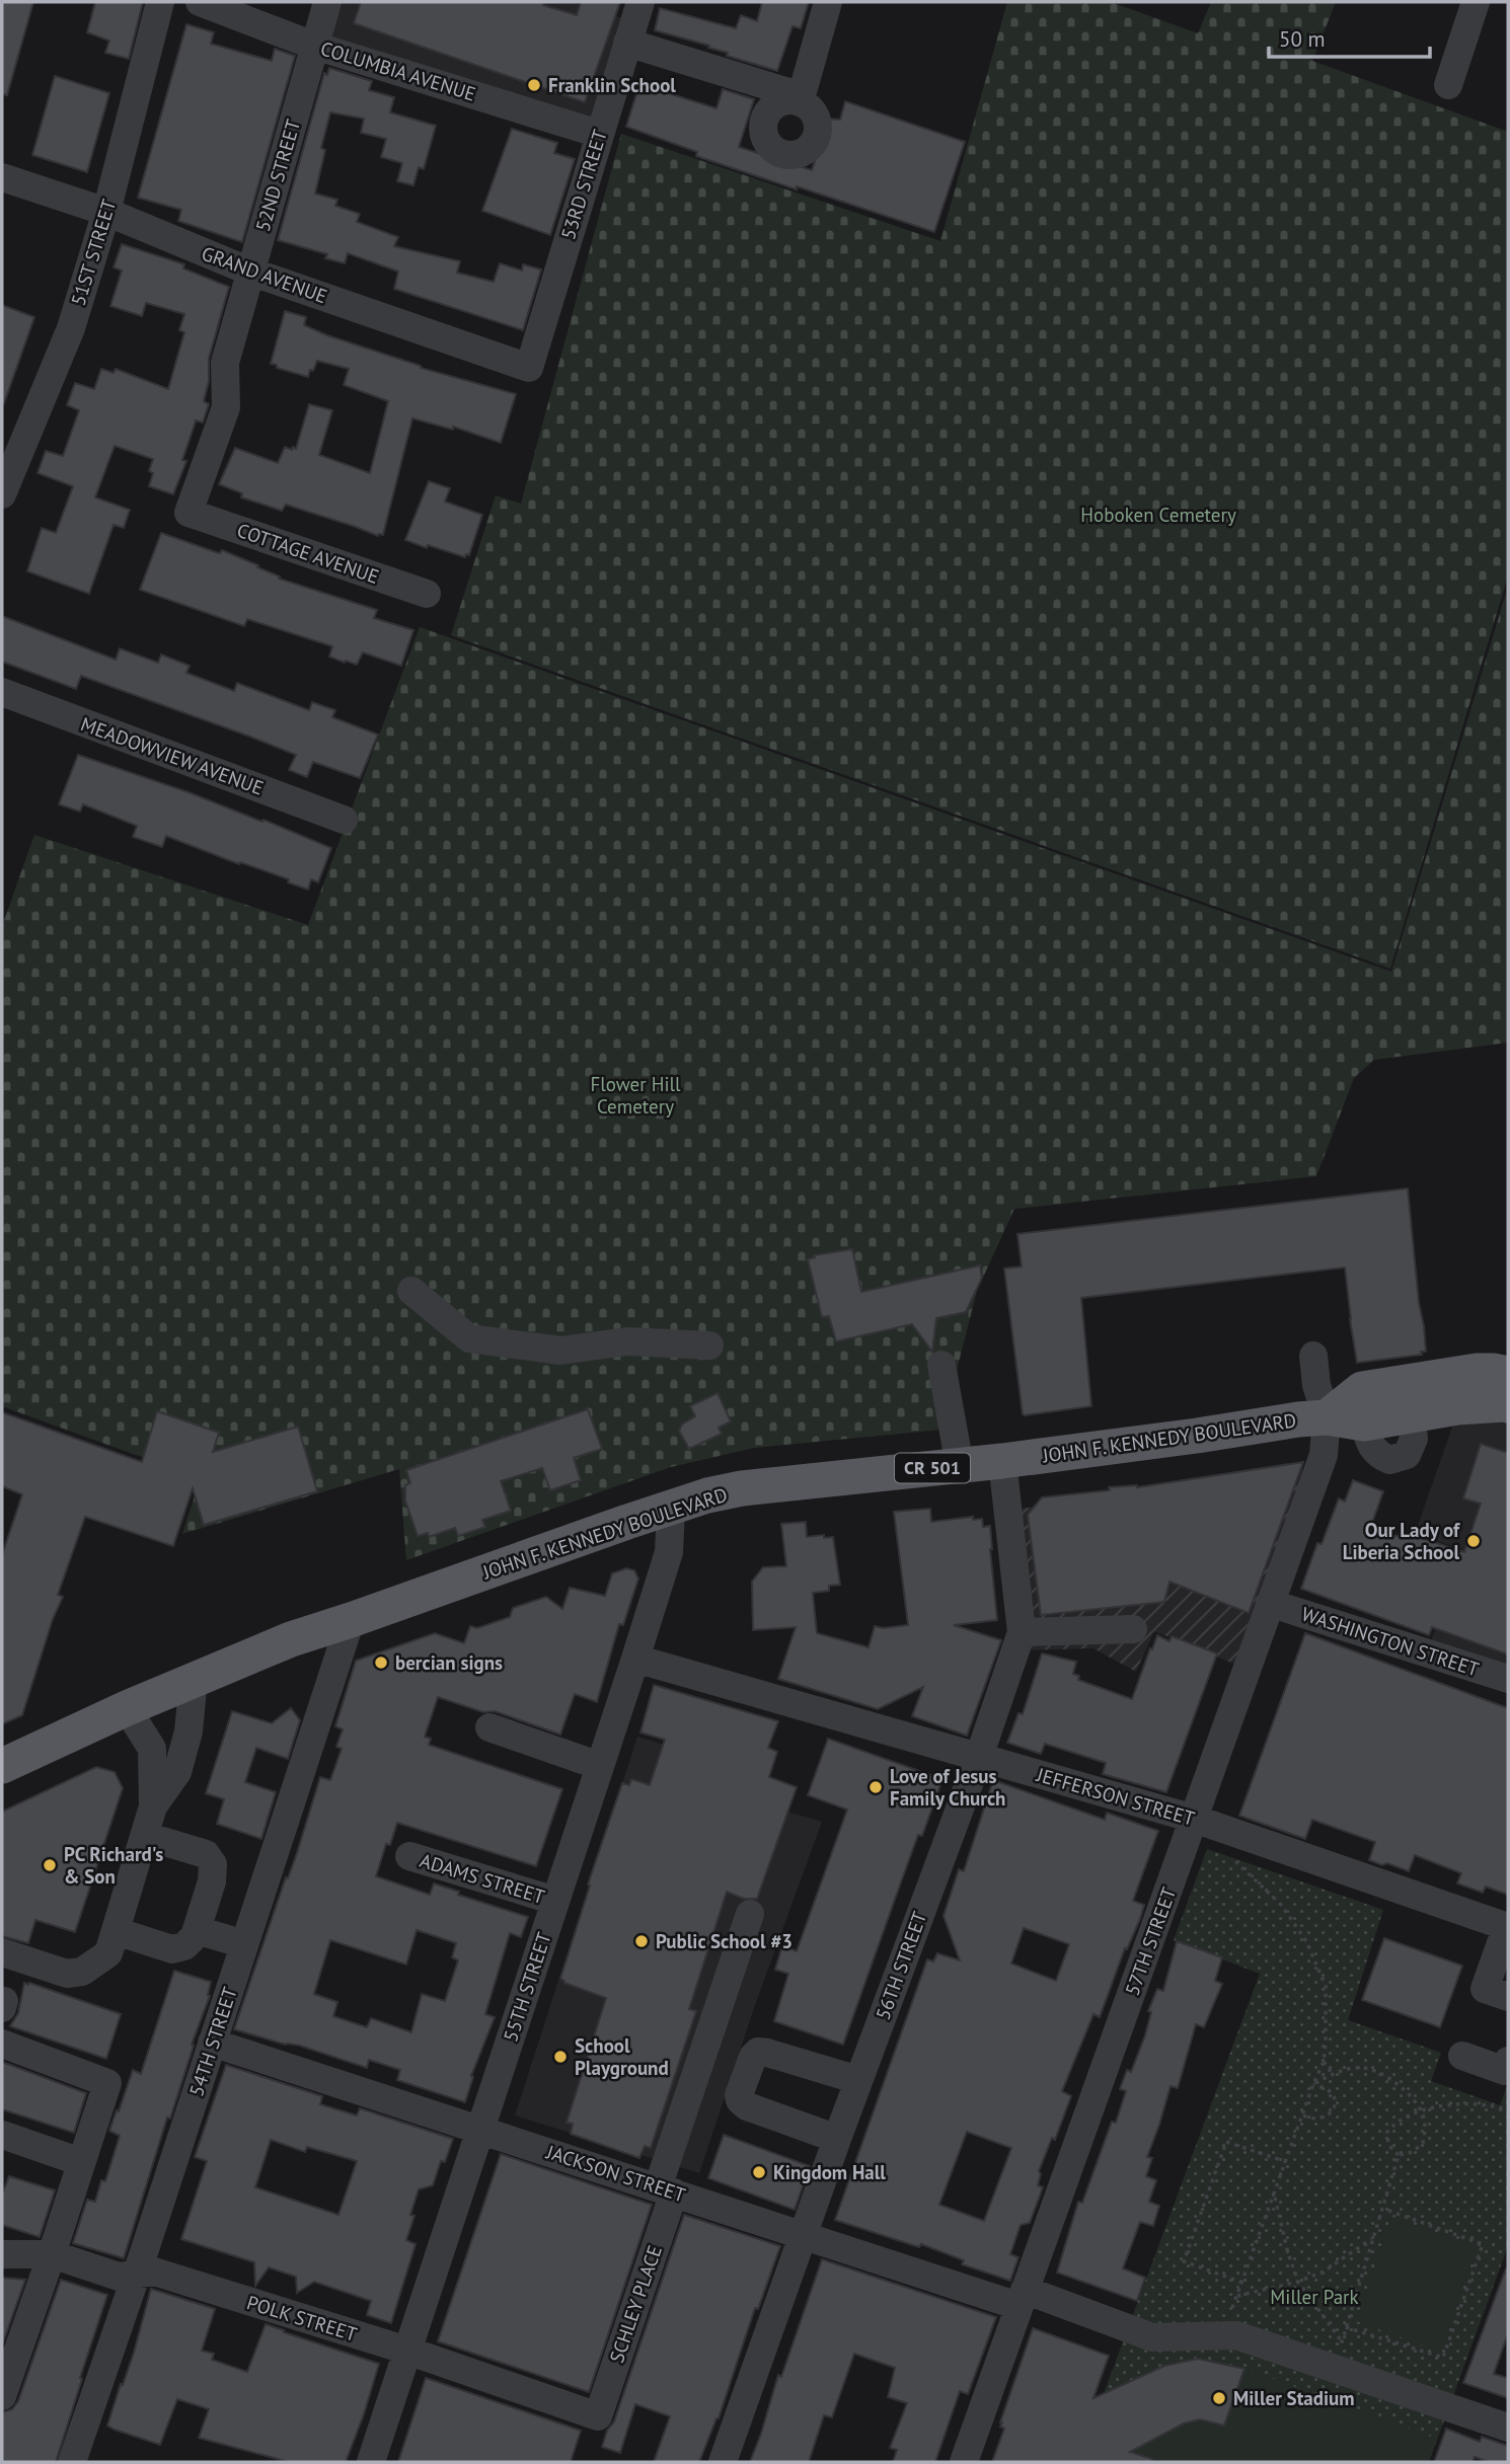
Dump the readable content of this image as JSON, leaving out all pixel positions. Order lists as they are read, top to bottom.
{
  "streets": {
    "main road": ["JOHN F. KENNEDY BOULEVARD", "CR 501"],
    "street": [
      "COLUMBIA AVENUE",
      "52ND STREET",
      "53RD STREET",
      "51ST STREET",
      "GRAND AVENUE",
      "COTTAGE AVENUE",
      "MEADOWVIEW AVENUE",
      "WASHINGTON STREET",
      "JEFFERSON STREET",
      "ADAMS STREET",
      "57TH STREET",
      "56TH STREET",
      "55TH STREET",
      "54TH STREET",
      "JACKSON STREET",
      "SCHLEY PLACE",
      "POLK STREET"
    ]
  },
  "crossings": [
    ["COLUMBIA AVENUE", "52ND STREET"],
    ["COLUMBIA AVENUE", "53RD STREET"],
    ["52ND STREET", "GRAND AVENUE"],
    ["52ND STREET", "COTTAGE AVENUE"],
    ["53RD STREET", "GRAND AVENUE"],
    ["51ST STREET", "GRAND AVENUE"],
    ["JOHN F. KENNEDY BOULEVARD", "57TH STREET"],
    ["JOHN F. KENNEDY BOULEVARD", "56TH STREET"],
    ["JOHN F. KENNEDY BOULEVARD", "55TH STREET"],
    ["JOHN F. KENNEDY BOULEVARD", "54TH STREET"],
    ["WASHINGTON STREET", "57TH STREET"],
    ["JEFFERSON STREET", "57TH STREET"],
    ["JEFFERSON STREET", "56TH STREET"],
    ["JEFFERSON STREET", "55TH STREET"],
    ["ADAMS STREET", "55TH STREET"],
    ["57TH STREET", "JACKSON STREET"],
    ["56TH STREET", "JACKSON STREET"],
    ["55TH STREET", "JACKSON STREET"],
    ["55TH STREET", "POLK STREET"],
    ["54TH STREET", "JACKSON STREET"],
    ["54TH STREET", "POLK STREET"],
    ["JACKSON STREET", "SCHLEY PLACE"],
    ["SCHLEY PLACE", "POLK STREET"]
  ],
  "parks": ["Hoboken Cemetery", "Flower Hill Cemetery", "Miller Park"],
  "places": [
    "Franklin School",
    "Our Lady of Liberia School",
    "bercian signs",
    "Love of Jesus Family Church",
    "PC Richard's & Son",
    "Public School #3",
    "School Playground",
    "Kingdom Hall",
    "Miller Stadium"
  ],
  "scale_bar": "50 m"
}
